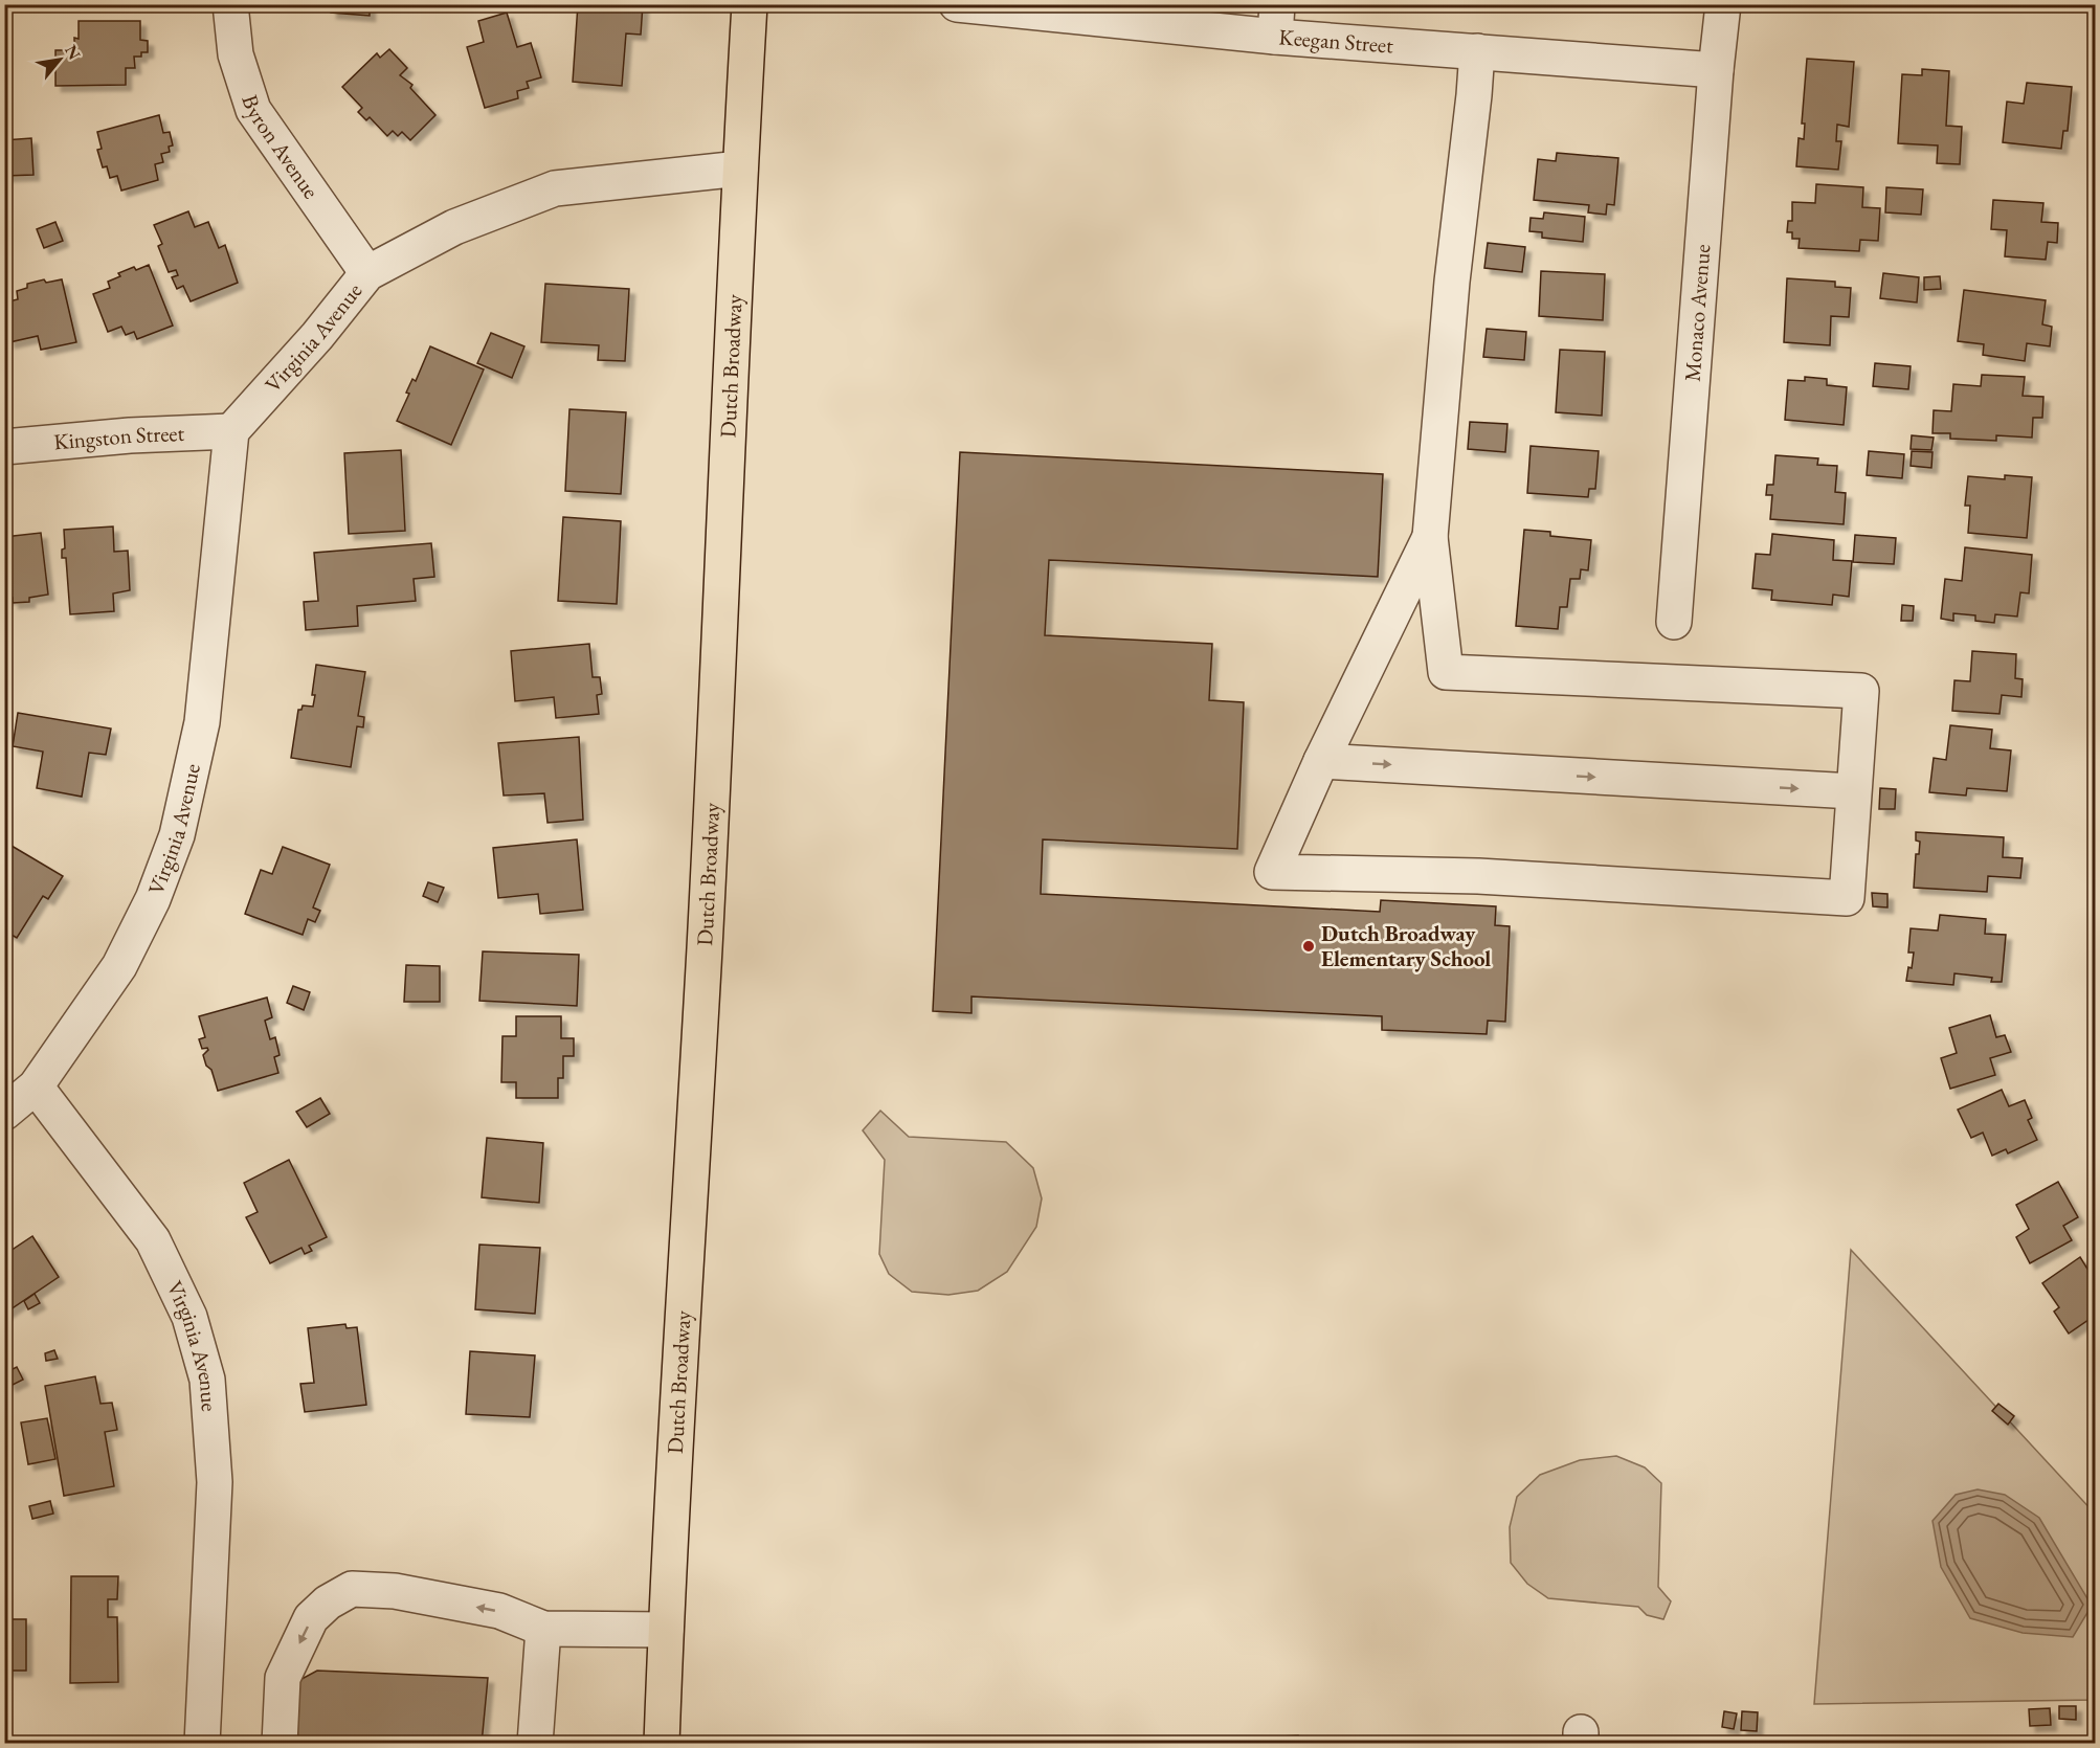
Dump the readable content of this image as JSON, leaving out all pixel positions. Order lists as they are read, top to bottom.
{
  "streets": {
    "main road": ["Dutch Broadway"],
    "street": [
      "Keegan Street",
      "Byron Avenue",
      "Monaco Avenue",
      "Virginia Avenue",
      "Kingston Street"
    ]
  },
  "crossings": [
    ["Keegan Street", "Monaco Avenue"],
    ["Byron Avenue", "Virginia Avenue"],
    ["Virginia Avenue", "Dutch Broadway"],
    ["Virginia Avenue", "Kingston Street"]
  ],
  "places": ["Dutch Broadway Elementary School"],
  "north": "top right"
}
